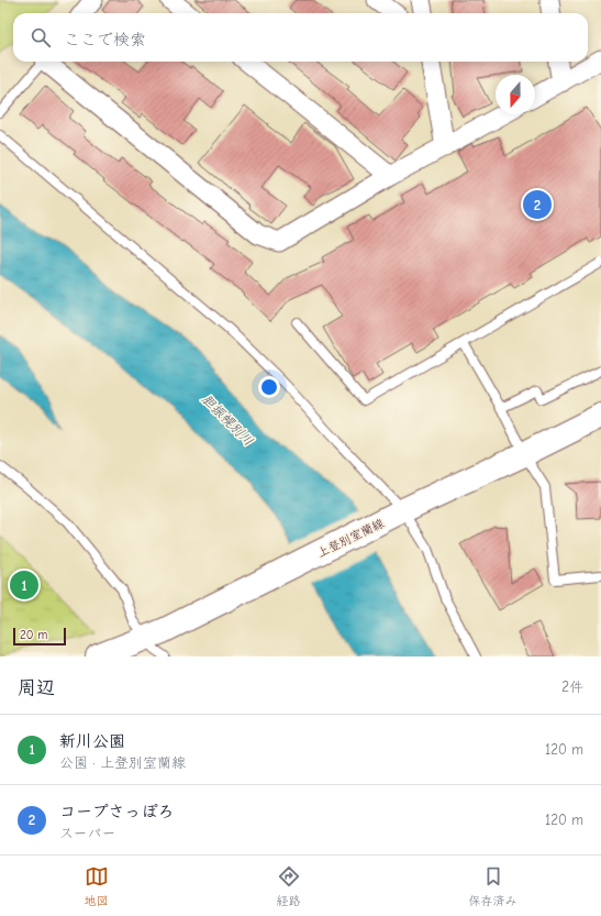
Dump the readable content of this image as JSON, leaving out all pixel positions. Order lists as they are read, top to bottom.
{
  "streets": {
    "main road": ["上登別室蘭線"]
  },
  "water": ["胆振幌別川"],
  "scale_bar": "20 m",
  "north": "bottom",
  "page": {
    "search": "ここで検索",
    "pins": ["2", "1"],
    "scale": "20 m",
    "heading": ["周辺", "2件"],
    "list": [
      {
        "mark": "1",
        "name": "新川公園",
        "note": "公園 · 上登別室蘭線",
        "value": "120 m"
      },
      {
        "mark": "2",
        "name": "コープさっぽろ",
        "note": "スーパー",
        "value": "120 m"
      }
    ],
    "nav": ["地図", "経路", "保存済み"]
  }
}
